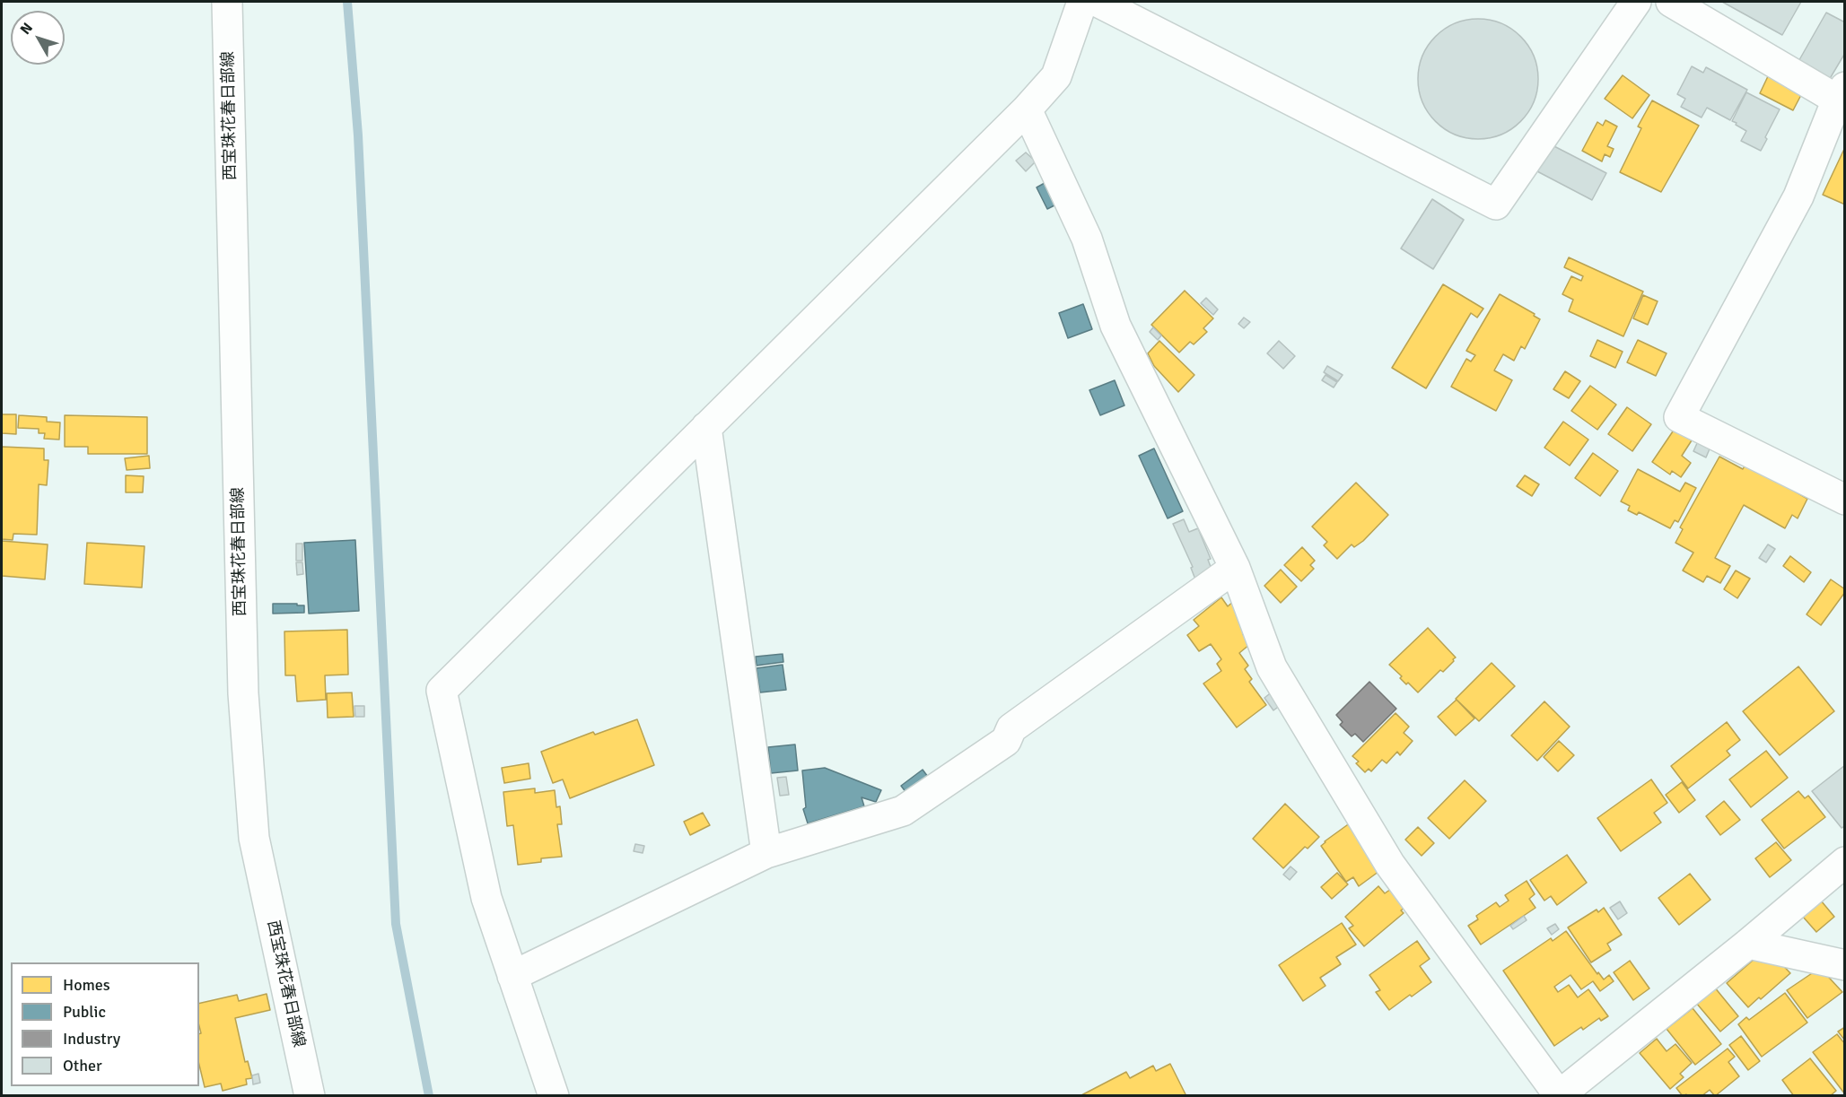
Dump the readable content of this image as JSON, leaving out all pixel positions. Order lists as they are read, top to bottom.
{
  "streets": {
    "street": ["西宝珠花春日部線"]
  },
  "legend": [
    "Homes",
    "Public",
    "Industry",
    "Other"
  ],
  "north": "top left"
}
